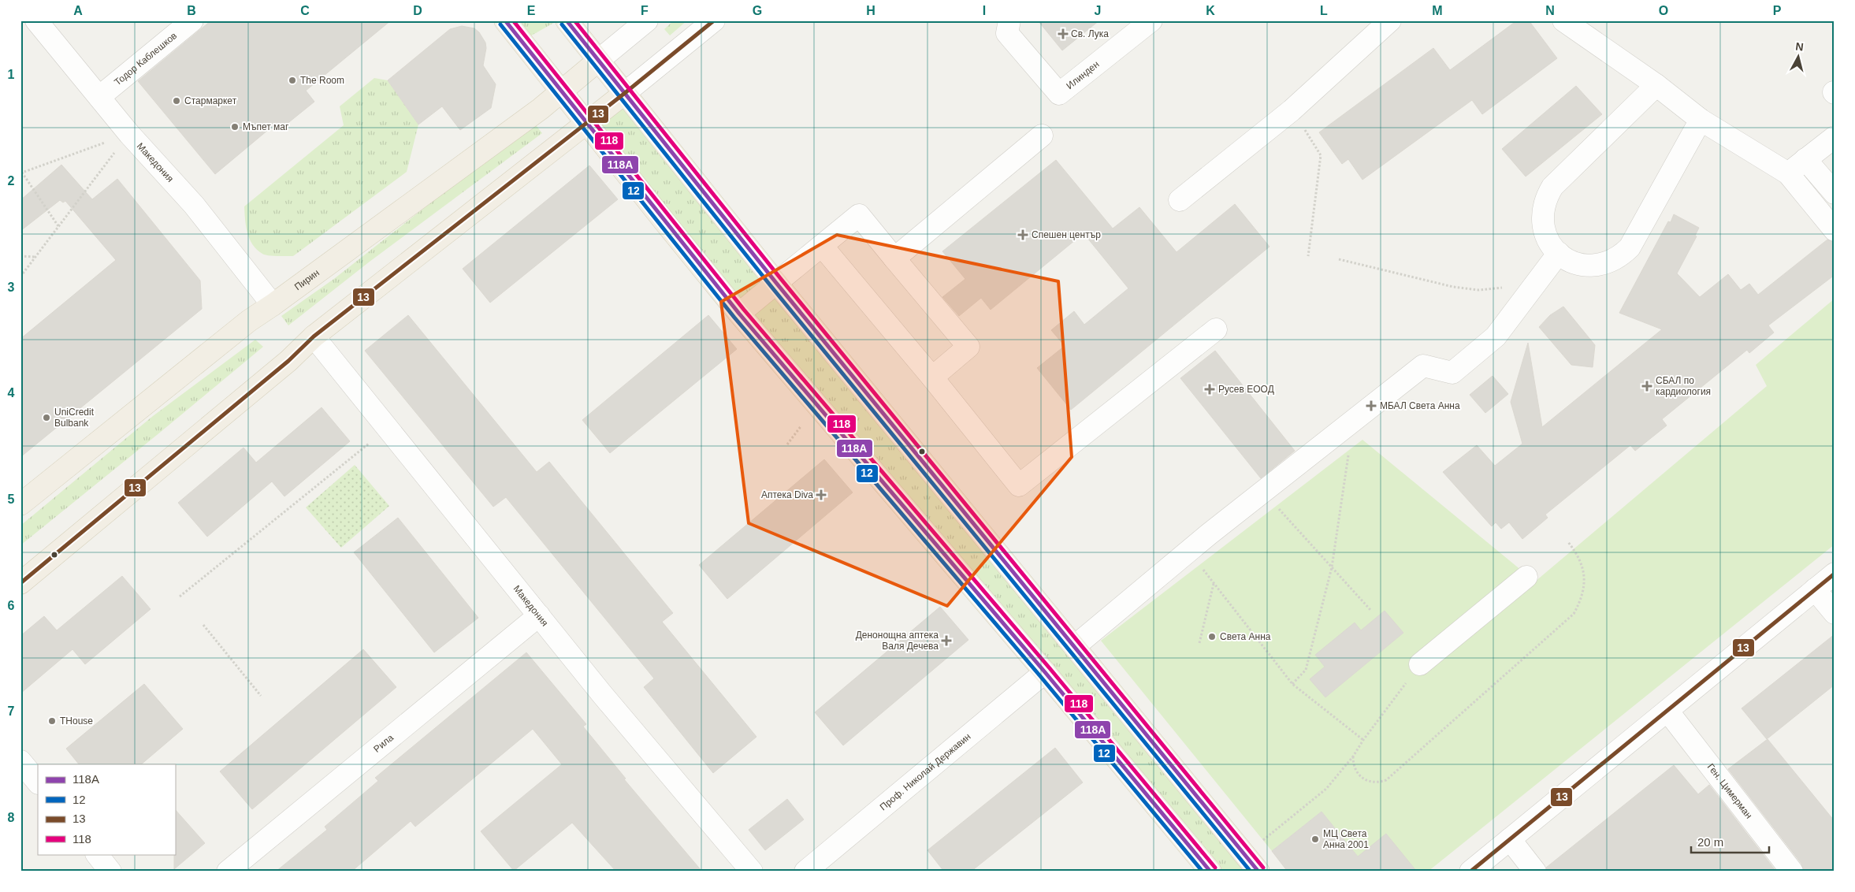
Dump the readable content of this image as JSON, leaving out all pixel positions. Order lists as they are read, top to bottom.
{
  "streets": {
    "main road": ["Пирин"],
    "street": [
      "Тодор Каблешков",
      "Илинден",
      "Македония",
      "Рила",
      "Проф. Николай Державин",
      "Ген. Цимерман"
    ]
  },
  "crossings": [
    ["Тодор Каблешков", "Македония"],
    ["Македония", "Пирин"],
    ["Македония", "Рила"]
  ],
  "places": {
    "health": [
      "Св. Лука",
      "Спешен център",
      "СБАЛ по кардиология",
      "Русев ЕООД",
      "МБАЛ Света Анна",
      "Аптека Diva",
      "Денонощна аптека Валя Дечева"
    ],
    "other": [
      "The Room",
      "Стармаркет",
      "Мъпет маг",
      "UniCredit Bulbank",
      "Света Анна",
      "THouse",
      "МЦ Света Анна 2001"
    ]
  },
  "lines": [
    "transit line 118А",
    "transit line 13",
    "transit line 118",
    "transit line 12"
  ],
  "legend": [
    "118А",
    "12",
    "13",
    "118"
  ],
  "scale_bar": "20 m",
  "north": "top",
  "grid": {
    "columns": [
      "A",
      "B",
      "C",
      "D",
      "E",
      "F",
      "G",
      "H",
      "I",
      "J",
      "K",
      "L",
      "M",
      "N",
      "O",
      "P"
    ],
    "rows": [
      "1",
      "2",
      "3",
      "4",
      "5",
      "6",
      "7",
      "8"
    ]
  }
}
